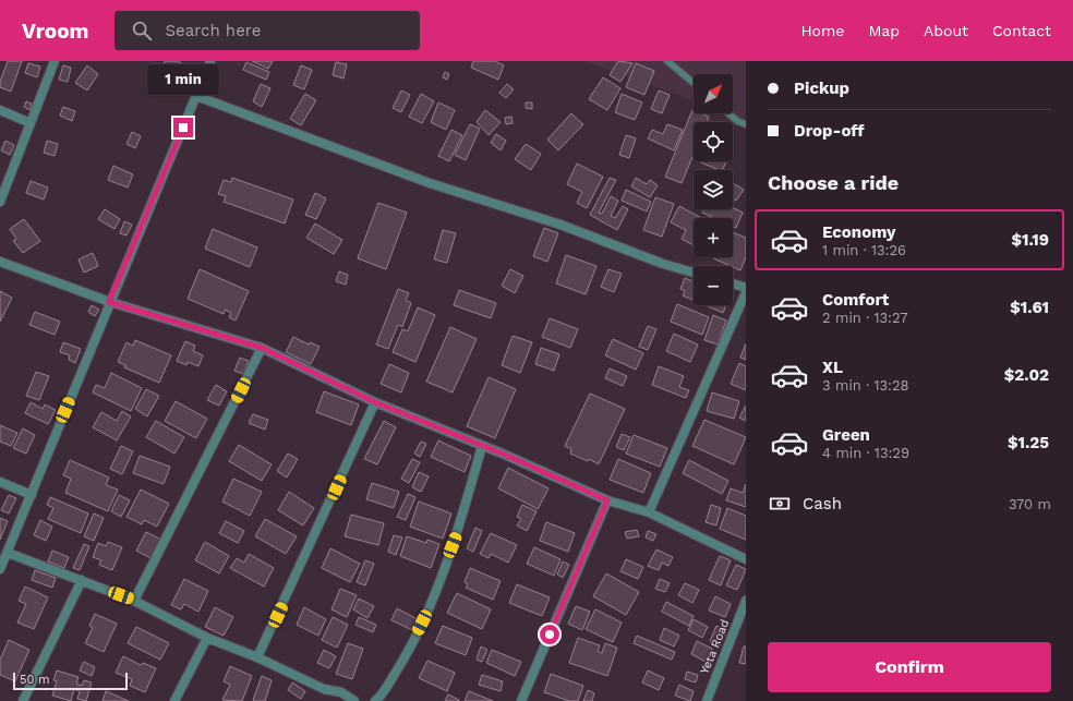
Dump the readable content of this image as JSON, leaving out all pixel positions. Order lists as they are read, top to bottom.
{
  "streets": {
    "street": ["Yeta Road"]
  },
  "scale_bar": "50 m",
  "north": "top right",
  "page": {
    "header": "Vroom",
    "search": "Search here",
    "nav": [
      "Home",
      "Map",
      "About",
      "Contact"
    ],
    "banner": ["Pickup", "Drop-off"],
    "bubble": "1 min",
    "map_buttons": ["+", "−"],
    "heading": "Choose a ride",
    "list": [
      {
        "name": "Economy",
        "note": "1 min · 13:26",
        "value": "$1.19"
      },
      {
        "name": "Comfort",
        "note": "2 min · 13:27",
        "value": "$1.61"
      },
      {
        "name": "XL",
        "note": "3 min · 13:28",
        "value": "$2.02"
      },
      {
        "name": "Green",
        "note": "4 min · 13:29",
        "value": "$1.25"
      }
    ],
    "pay": ["Cash", "370 m"],
    "buttons": "Confirm",
    "scale": "50 m"
  }
}
